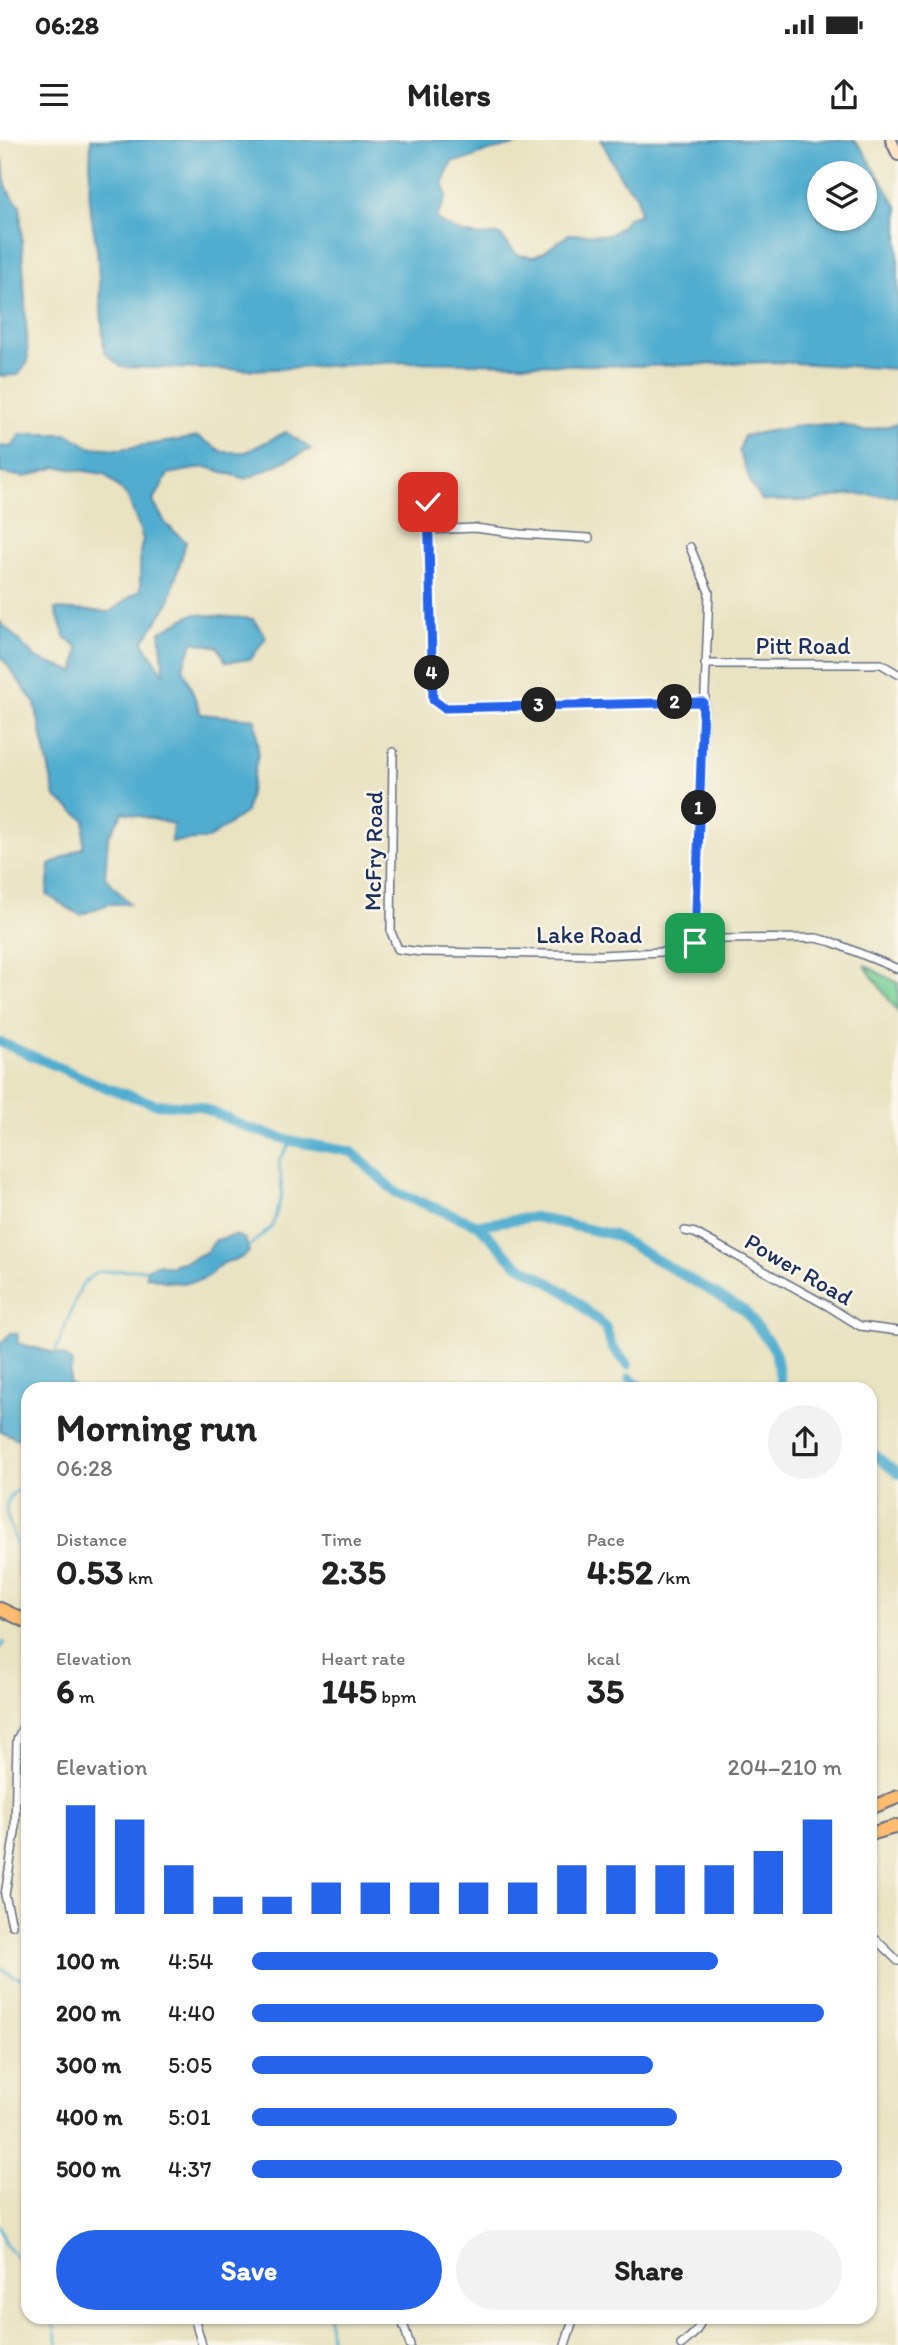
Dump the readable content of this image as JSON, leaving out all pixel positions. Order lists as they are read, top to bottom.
{
  "streets": {
    "street": [
      "Pitt Road",
      "McFry Road",
      "Lake Road",
      "Power Road"
    ]
  },
  "crossings": [
    ["McFry Road", "Lake Road"]
  ],
  "page": {
    "status": "06:28",
    "header": "Milers",
    "pins": [
      "4",
      "2",
      "3",
      "1"
    ],
    "heading": ["Morning run", "06:28"],
    "stats": [
      ["Distance", "0.53 km"],
      ["Time", "2:35"],
      ["Pace", "4:52 /km"],
      ["Elevation", "6 m"],
      ["Heart rate", "145 bpm"],
      ["kcal", "35"]
    ],
    "chart": ["Elevation", "204–210 m"],
    "list": [
      {
        "name": "100 m",
        "note": "4:54"
      },
      {
        "name": "200 m",
        "note": "4:40"
      },
      {
        "name": "300 m",
        "note": "5:05"
      },
      {
        "name": "400 m",
        "note": "5:01"
      },
      {
        "name": "500 m",
        "note": "4:37"
      }
    ],
    "buttons": ["Save", "Share"]
  }
}
